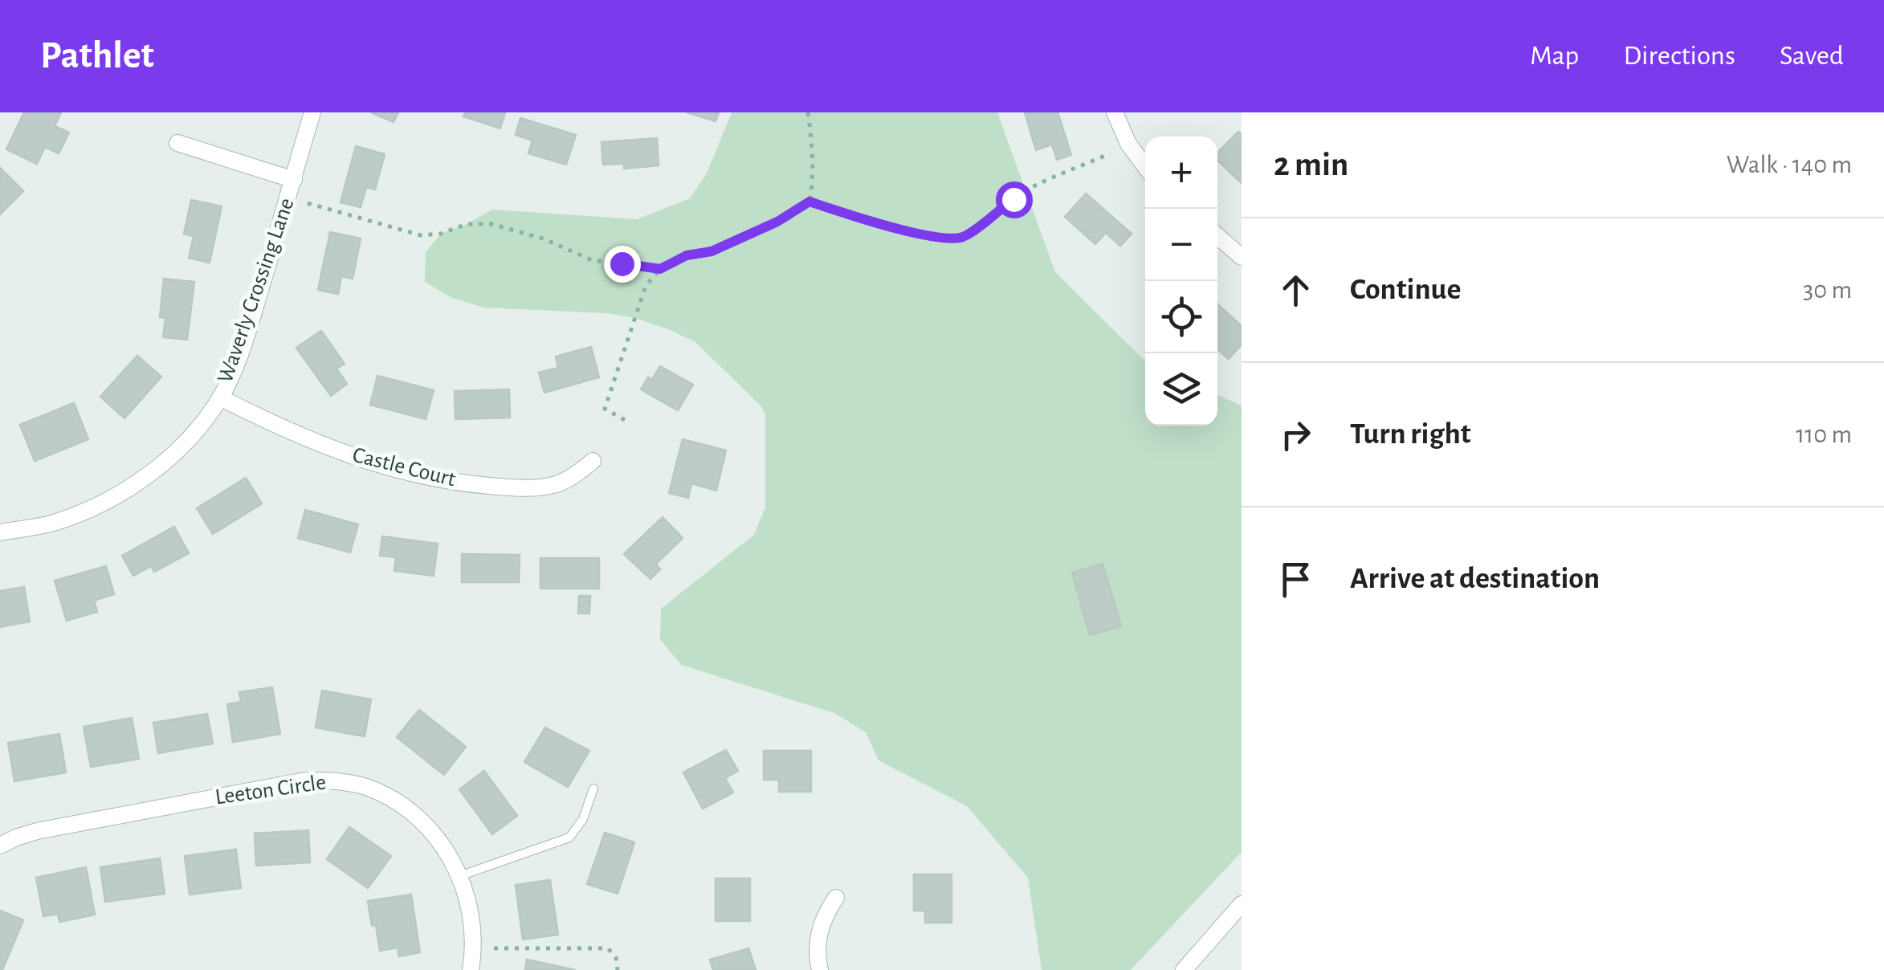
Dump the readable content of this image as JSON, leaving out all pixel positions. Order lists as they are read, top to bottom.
{
  "streets": {
    "street": ["Waverly Crossing Lane", "Castle Court", "Leeton Circle"]
  },
  "crossings": [
    ["Waverly Crossing Lane", "Castle Court"]
  ],
  "page": {
    "header": "Pathlet",
    "nav": ["Map", "Directions", "Saved"],
    "heading": ["2 min", "Walk · 140 m"],
    "map_buttons": ["+", "−"],
    "list": [
      ["Continue", "30 m"],
      ["Turn right", "110 m"],
      "Arrive at destination"
    ]
  }
}
